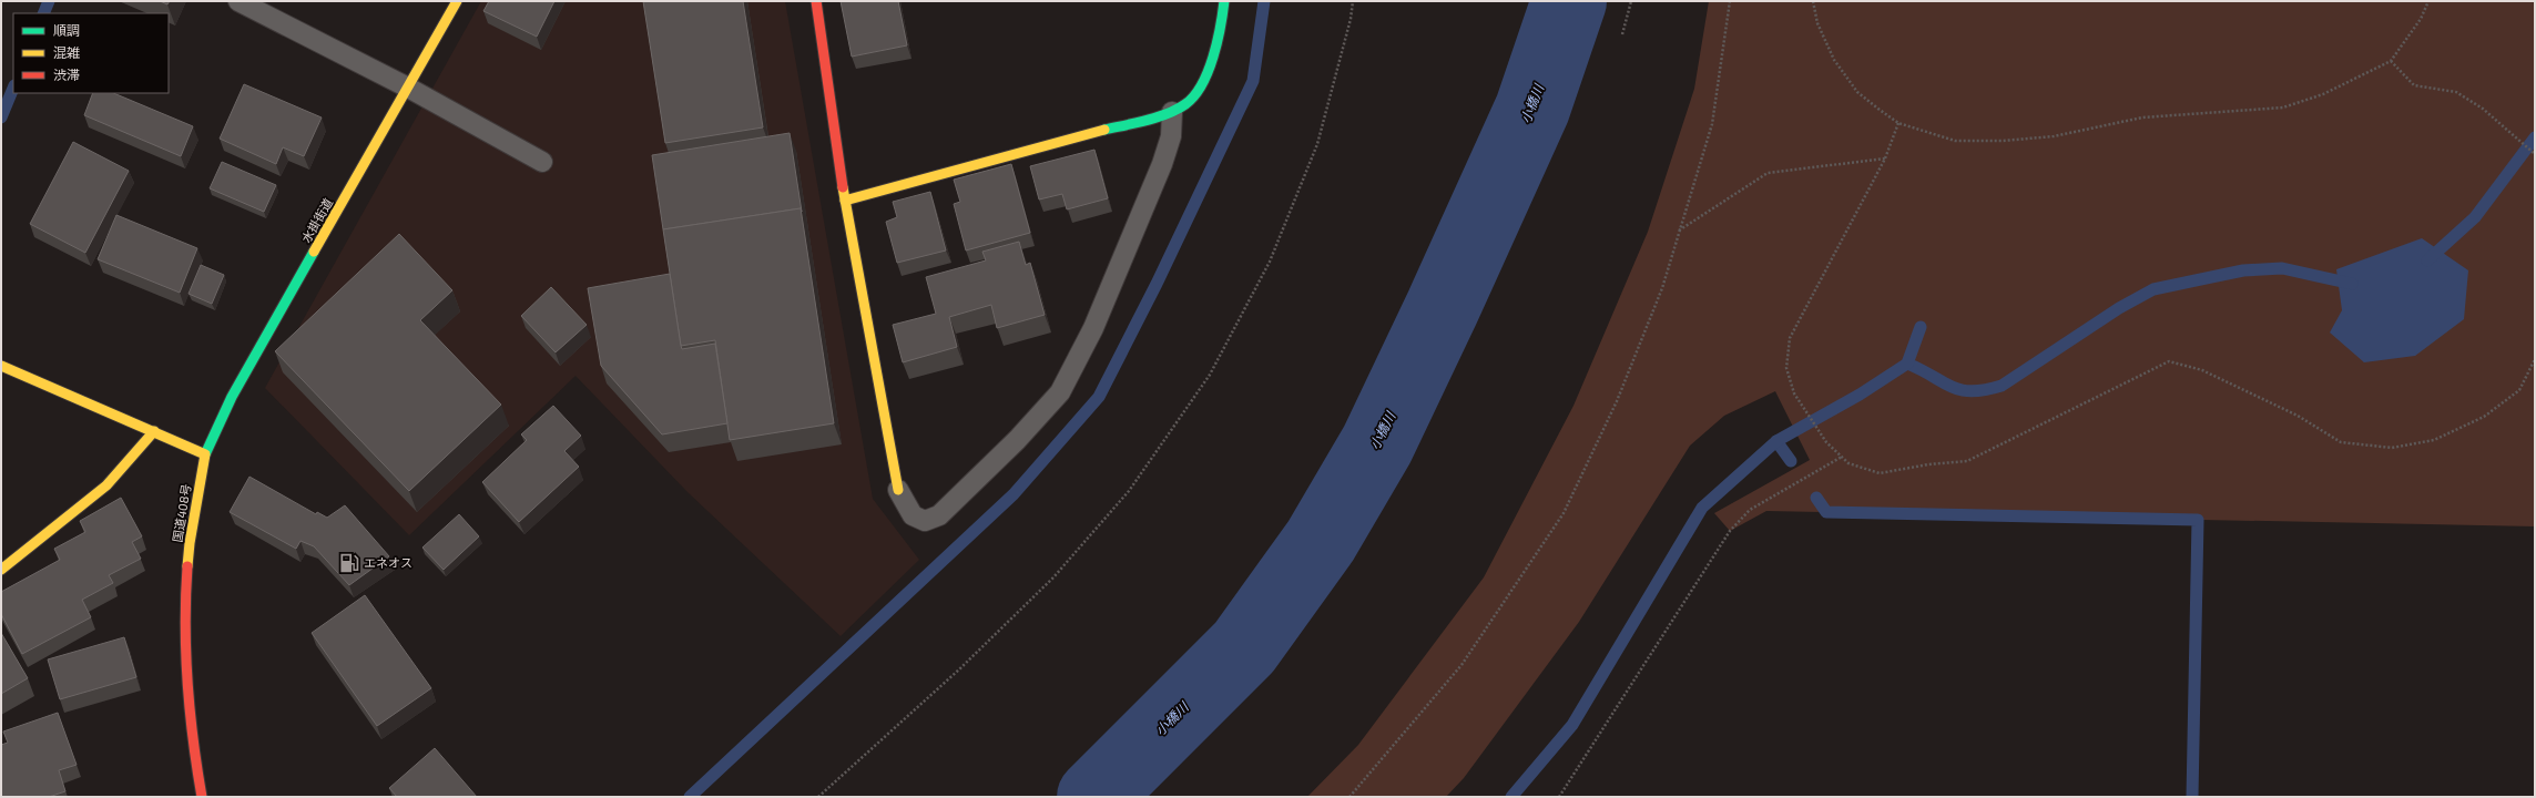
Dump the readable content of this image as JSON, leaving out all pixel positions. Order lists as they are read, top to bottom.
{
  "streets": {
    "main road": ["水掛街道", "国道408号"]
  },
  "crossings": [
    ["水掛街道", "国道408号"]
  ],
  "water": ["小橋川"],
  "places": {
    "fuel station": ["エネオス"]
  },
  "legend": ["順調", "混雑", "渋滞"]
}
